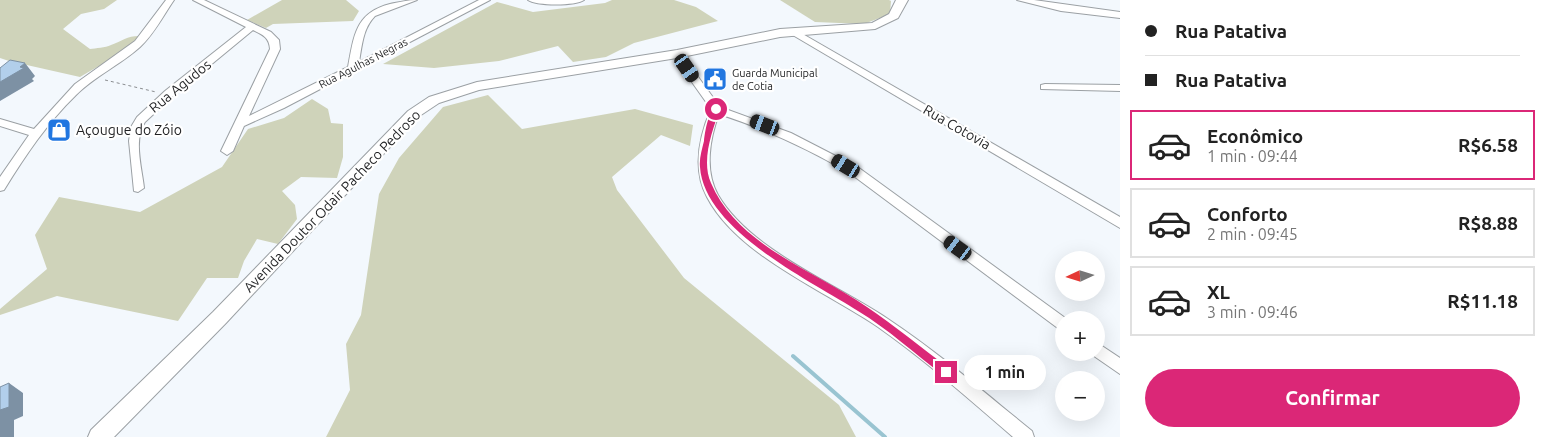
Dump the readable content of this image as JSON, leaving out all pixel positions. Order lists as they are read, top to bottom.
{
  "streets": {
    "main road": ["Avenida Doutor Odair Pacheco Pedroso"],
    "street": ["Rua Agulhas Negras", "Rua Agudos", "Rua Cotovia"]
  },
  "crossings": [
    ["Rua Cotovia", "Avenida Doutor Odair Pacheco Pedroso"]
  ],
  "places": {
    "public building": ["Guarda Municipal de Cotia"],
    "shop": ["Açougue do Zóio"]
  },
  "north": "left",
  "page": {
    "banner": ["Rua Patativa", "Rua Patativa"],
    "list": [
      {
        "name": "Econômico",
        "note": "1 min · 09:44",
        "value": "R$6.58"
      },
      {
        "name": "Conforto",
        "note": "2 min · 09:45",
        "value": "R$8.88"
      },
      {
        "name": "XL",
        "note": "3 min · 09:46",
        "value": "R$11.18"
      }
    ],
    "map_buttons": ["+", "−"],
    "bubble": "1 min",
    "buttons": "Confirmar"
  }
}
